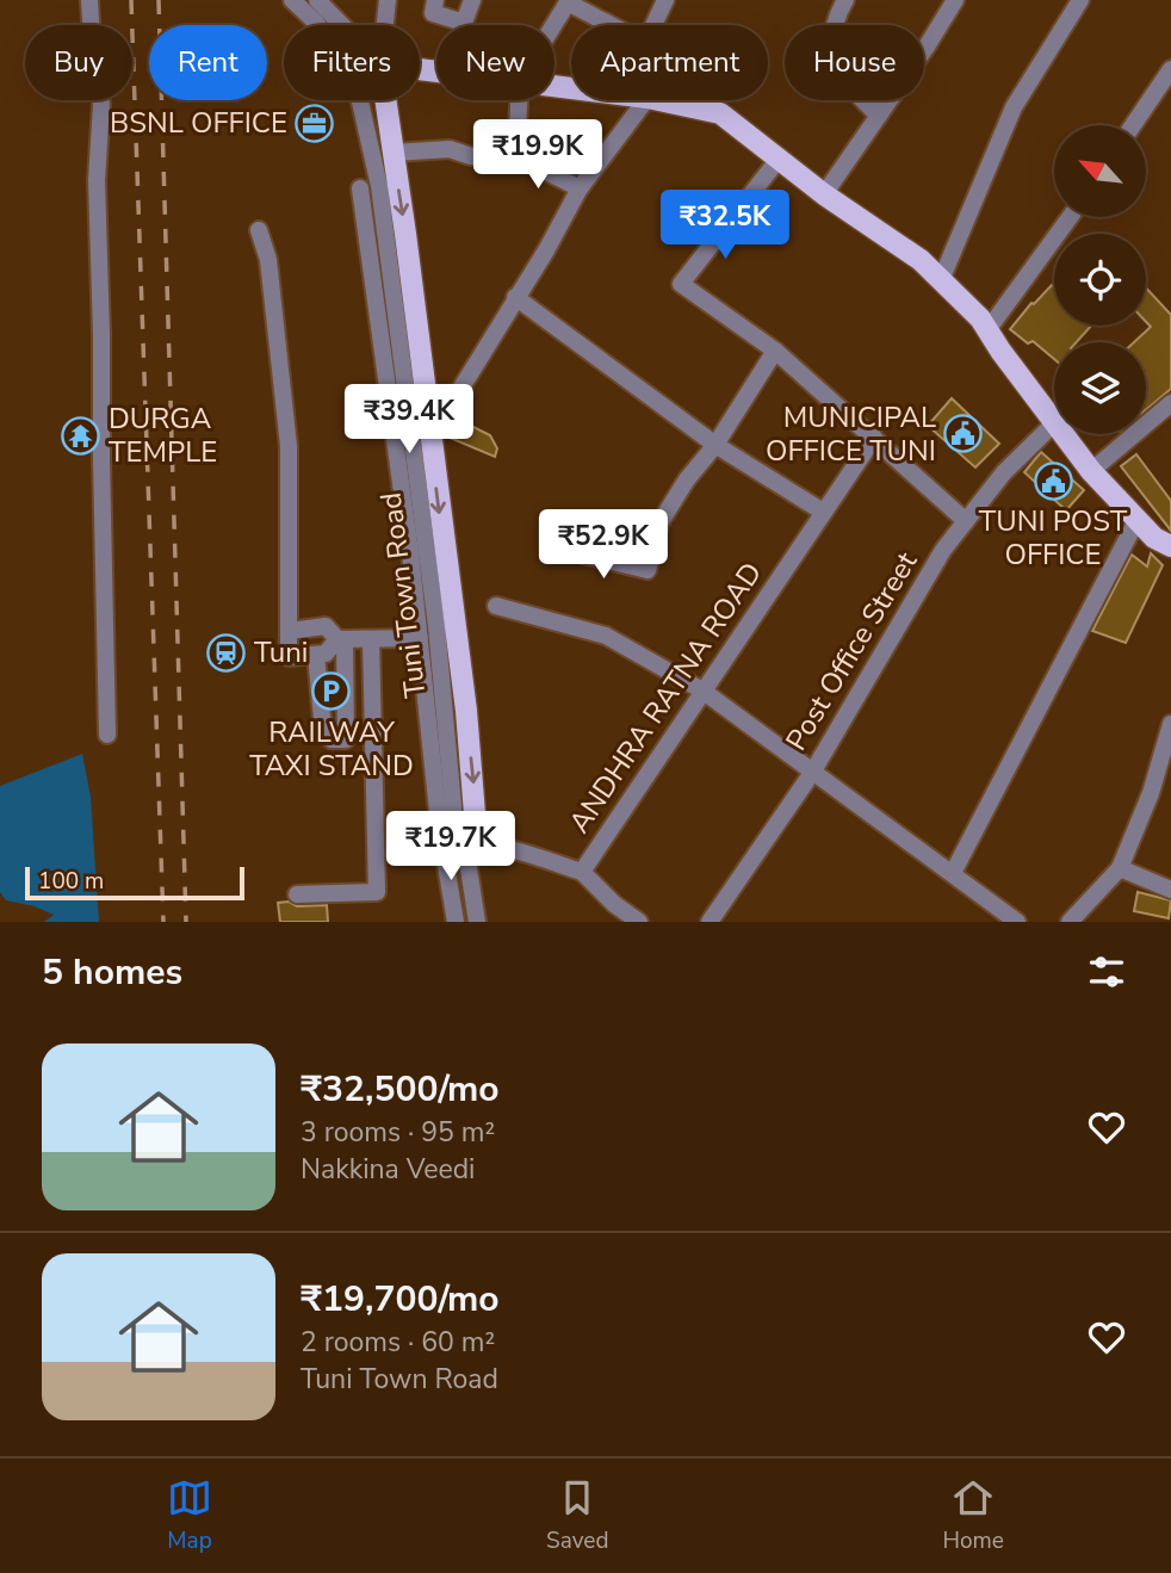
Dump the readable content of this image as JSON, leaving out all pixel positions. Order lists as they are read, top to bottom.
{
  "streets": {
    "street": ["Tuni Town Road", "Post Office Street", "ANDHRA RATNA ROAD"]
  },
  "crossings": [
    ["Tuni Town Road", "ANDHRA RATNA ROAD"]
  ],
  "places": {
    "office": ["BSNL OFFICE"],
    "public building": ["MUNICIPAL OFFICE TUNI", "TUNI POST OFFICE"],
    "temple": ["DURGA TEMPLE"],
    "station": ["Tuni"],
    "parking": ["RAILWAY TAXI STAND"]
  },
  "scale_bar": "100 m",
  "north": "top left",
  "page": {
    "chip": [
      "Buy",
      "Rent",
      "Filters",
      "New",
      "Apartment",
      "House"
    ],
    "price": [
      "₹19.9K",
      "₹32.5K",
      "₹39.4K",
      "₹52.9K",
      "₹19.7K"
    ],
    "scale": "100 m",
    "heading": "5 homes",
    "list": [
      {
        "name": "₹32,500/mo",
        "note": "3 rooms · 95 m² · Nakkina Veedi"
      },
      {
        "name": "₹19,700/mo",
        "note": "2 rooms · 60 m² · Tuni Town Road"
      }
    ],
    "tabs": ["Map", "Saved", "Home"]
  }
}
